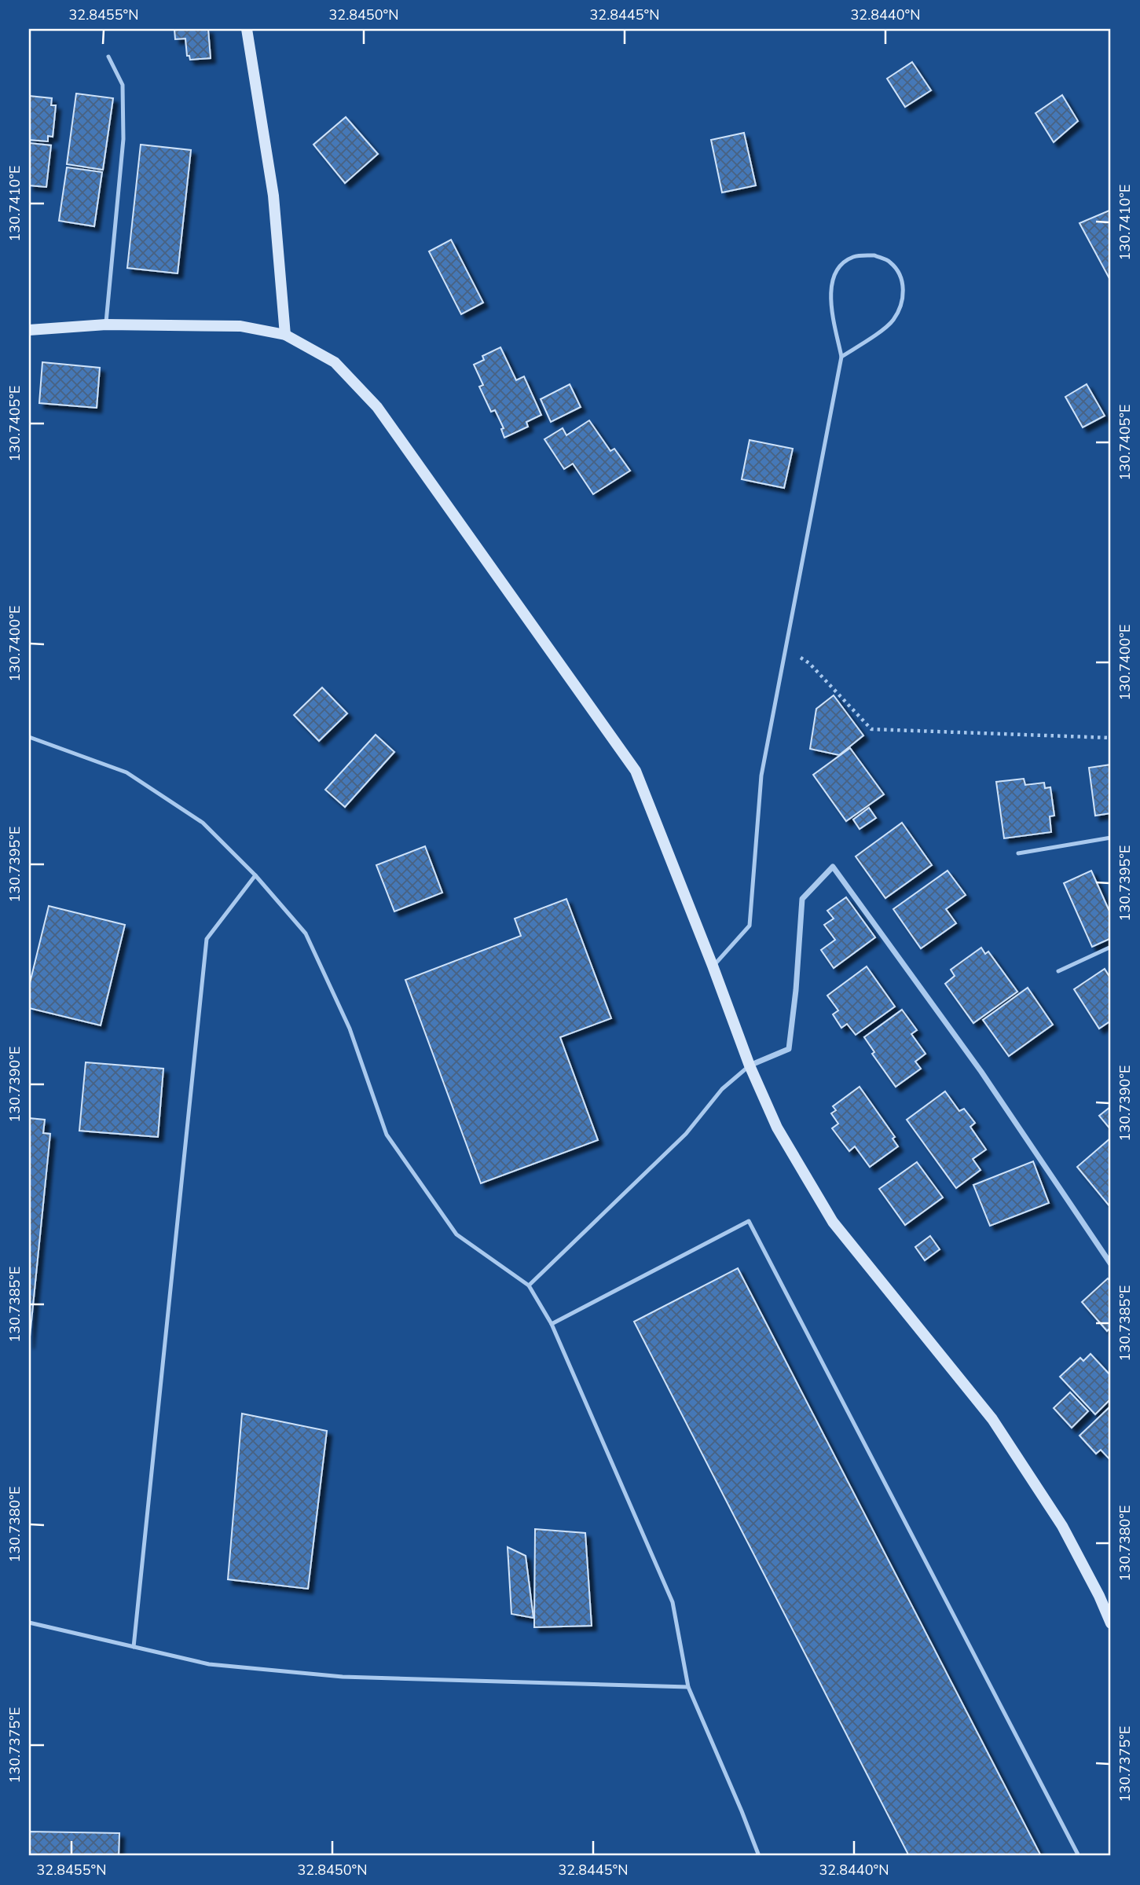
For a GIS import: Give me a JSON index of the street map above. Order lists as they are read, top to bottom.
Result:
{
  "coordinates": [
    "32.8455°N",
    "32.8450°N",
    "32.8445°N",
    "32.8440°N",
    "130.7410°E",
    "130.7405°E",
    "130.7400°E",
    "130.7395°E",
    "130.7390°E",
    "130.7385°E",
    "130.7380°E",
    "130.7375°E"
  ]
}
